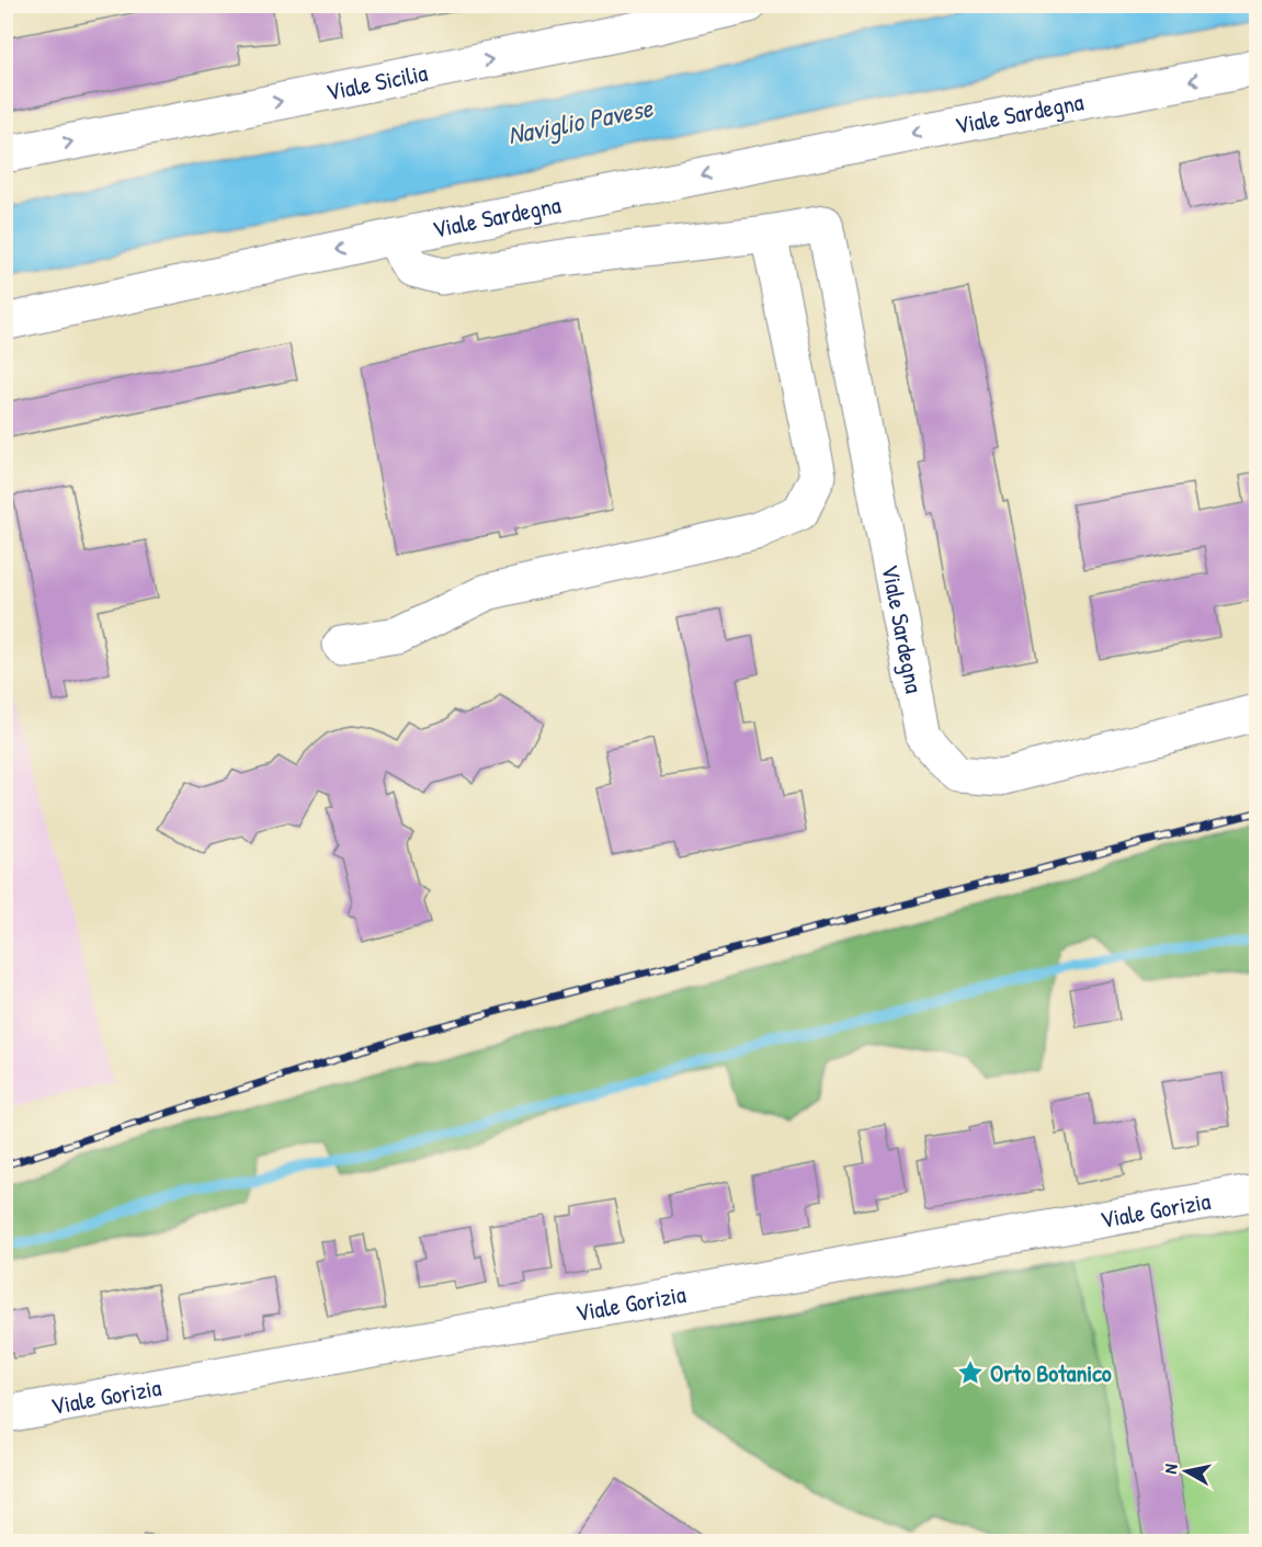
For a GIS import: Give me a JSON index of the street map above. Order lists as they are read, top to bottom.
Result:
{
  "streets": {
    "street": ["Viale Sicilia", "Viale Sardegna", "Viale Gorizia"]
  },
  "one_way": ["Viale Sicilia"],
  "water": ["Naviglio Pavese"],
  "places": {
    "place": ["Orto Botanico"]
  },
  "north": "left"
}
